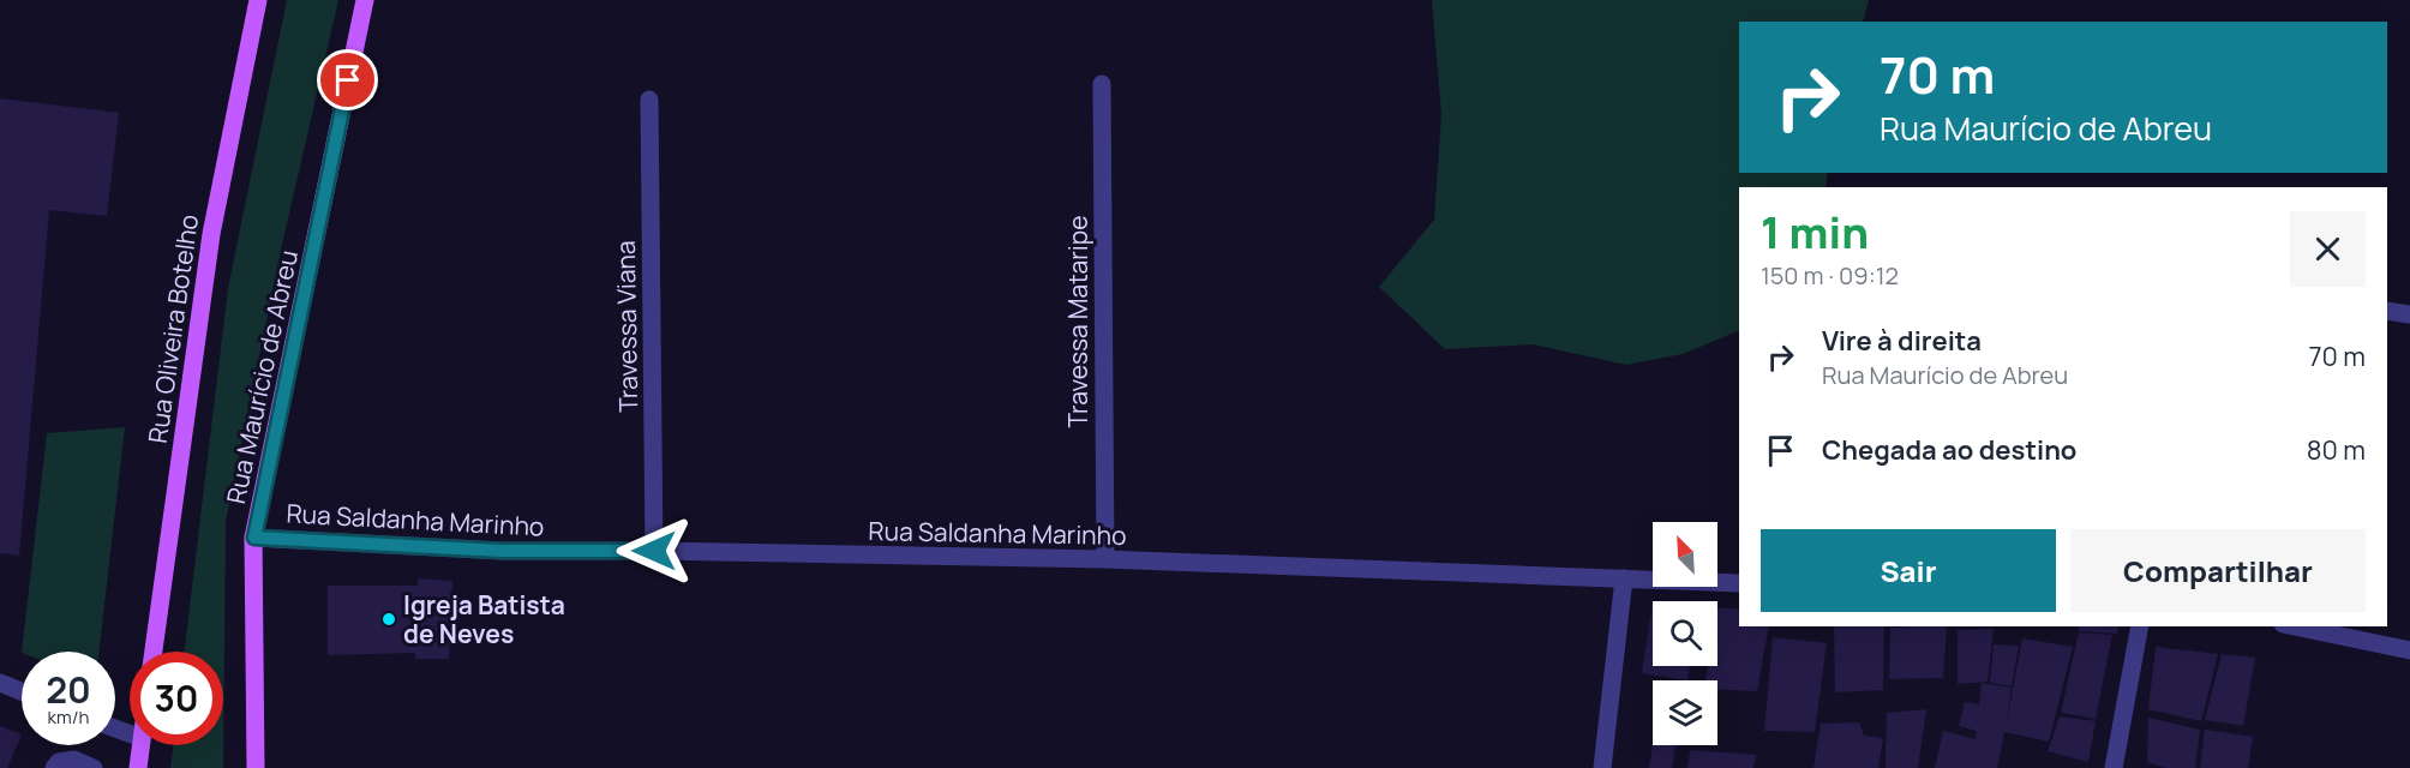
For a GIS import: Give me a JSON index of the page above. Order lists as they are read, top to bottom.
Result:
{
  "streets": {
    "main road": ["Rua Oliveira Botelho", "Rua Maurício de Abreu"],
    "street": ["Travessa Mataripe", "Travessa Viana", "Rua Saldanha Marinho"]
  },
  "crossings": [
    ["Travessa Mataripe", "Rua Saldanha Marinho"],
    ["Travessa Viana", "Rua Saldanha Marinho"],
    ["Rua Maurício de Abreu", "Rua Saldanha Marinho"]
  ],
  "places": ["Igreja Batista de Neves"],
  "north": "top left",
  "page": {
    "turn": ["70 m", "Rua Maurício de Abreu"],
    "heading": ["1 min", "150 m · 09:12"],
    "list": [
      {
        "name": "Vire à direita",
        "note": "Rua Maurício de Abreu",
        "value": "70 m"
      },
      {
        "name": "Chegada ao destino",
        "value": "80 m"
      }
    ],
    "buttons": ["Sair", "Compartilhar"],
    "speed": "20 km/h",
    "limit": "30"
  }
}
